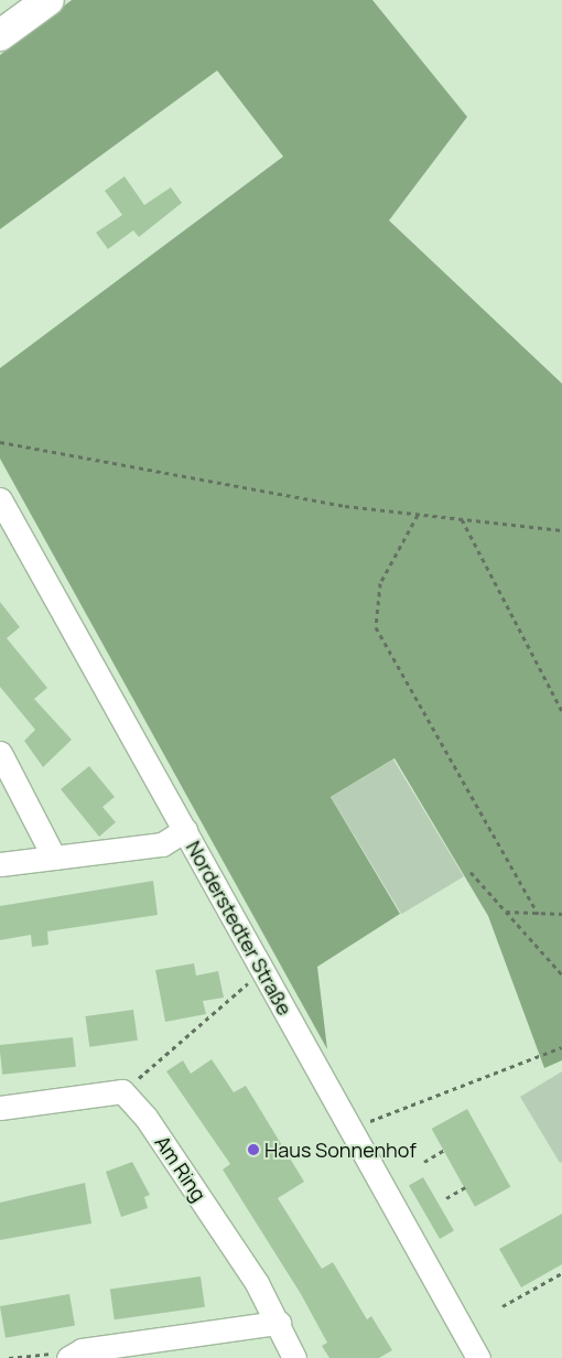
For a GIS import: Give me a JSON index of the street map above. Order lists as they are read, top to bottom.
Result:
{
  "streets": {
    "street": ["Norderstedter Straße", "Am Ring"]
  },
  "places": ["Haus Sonnenhof"]
}
